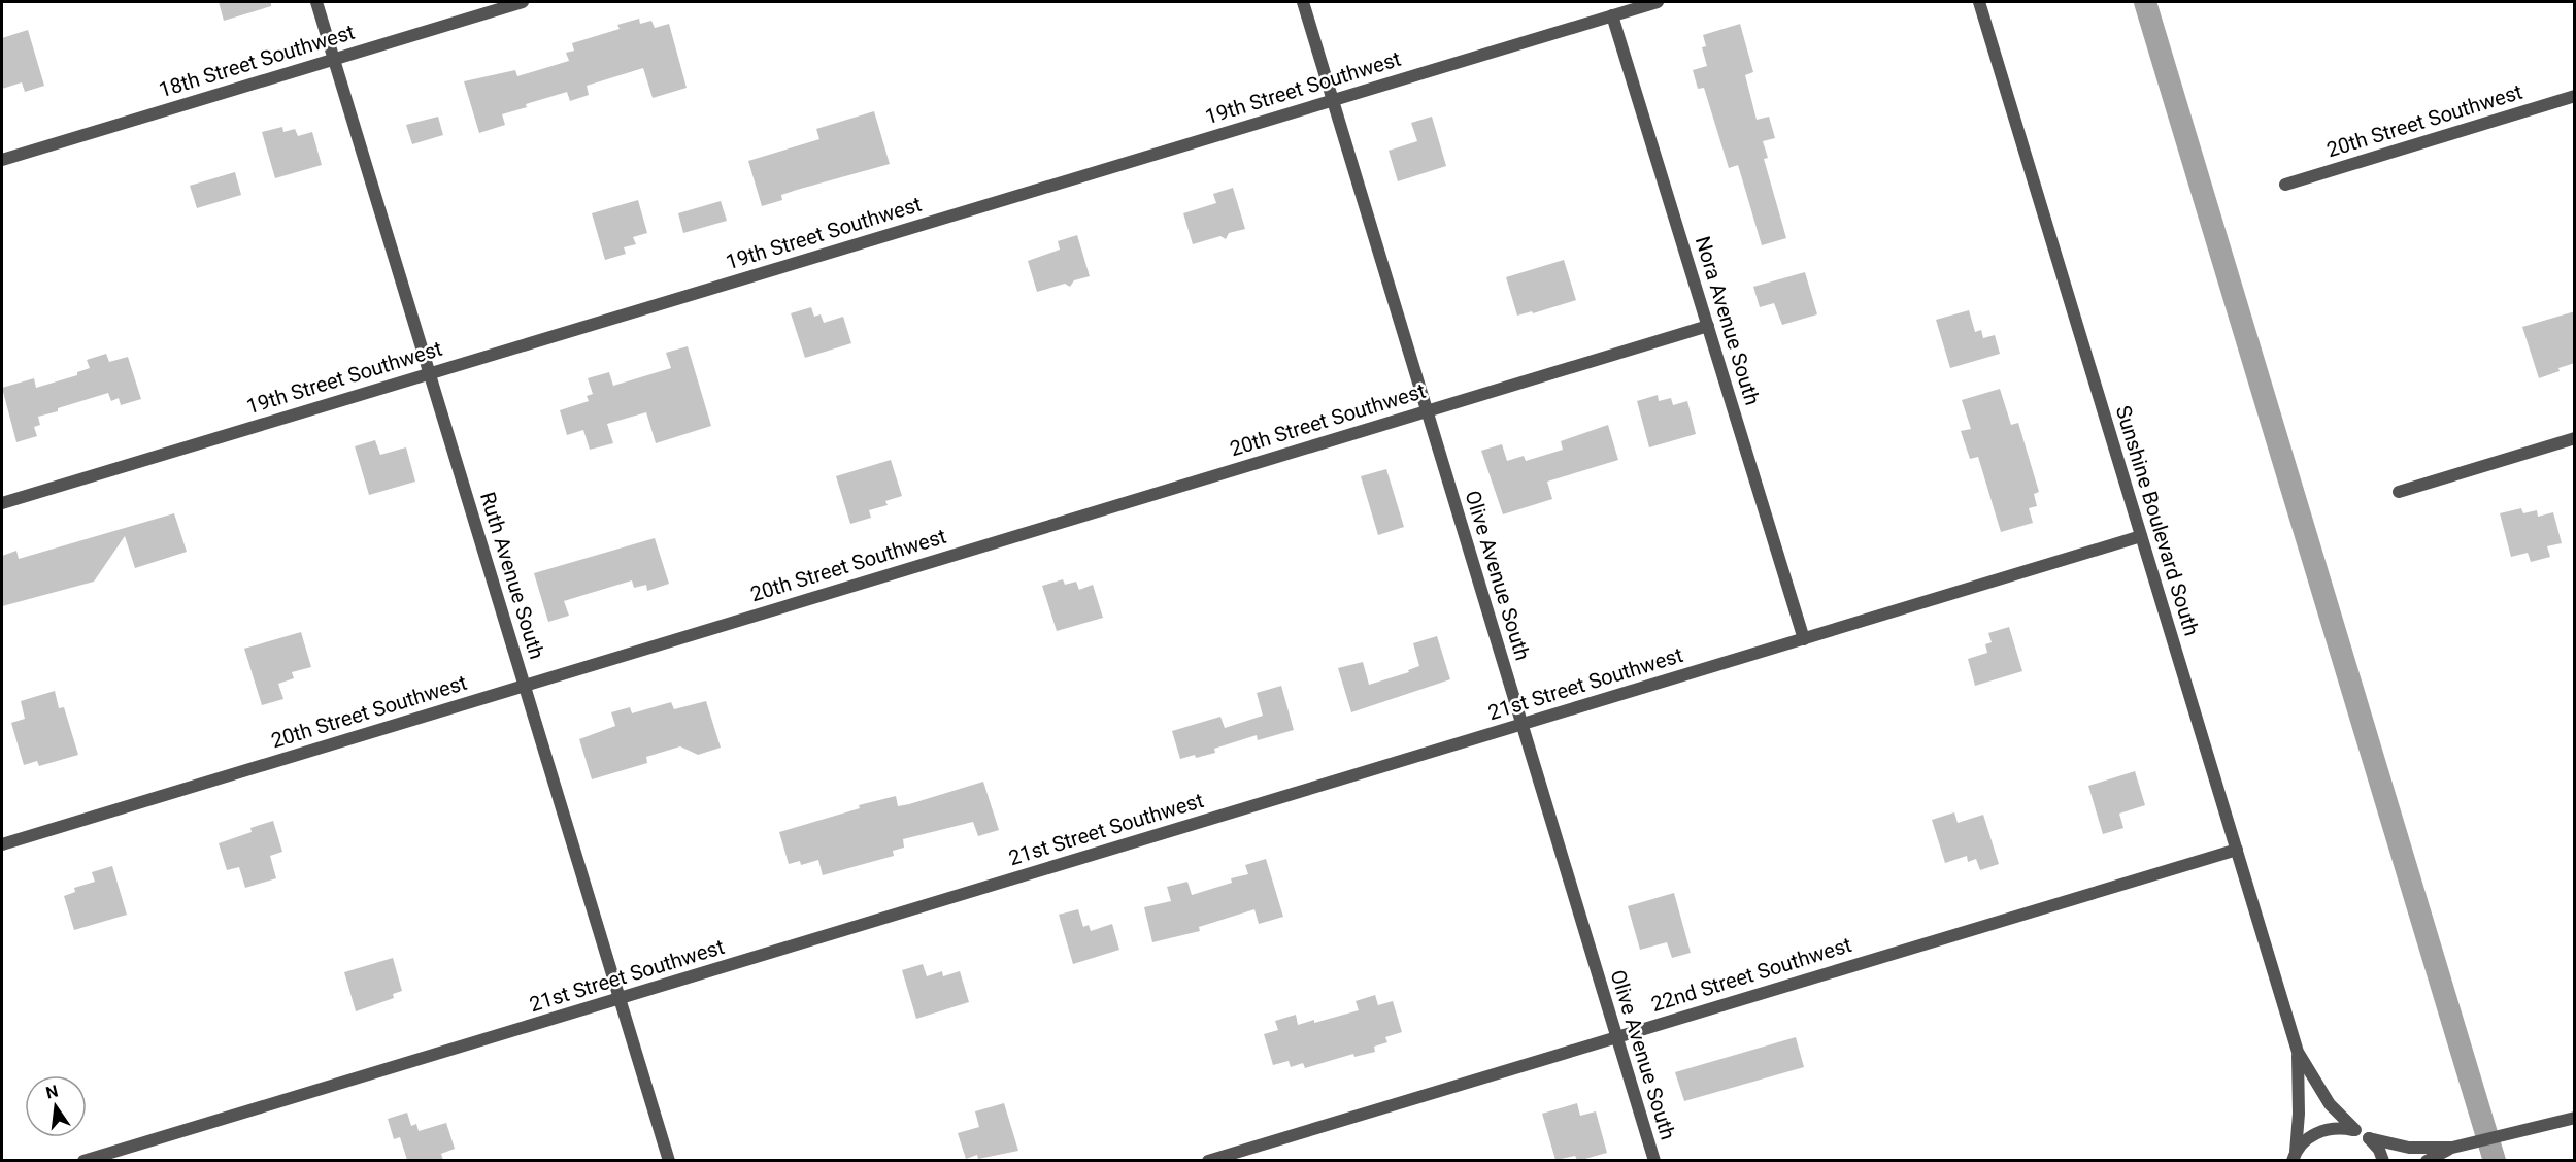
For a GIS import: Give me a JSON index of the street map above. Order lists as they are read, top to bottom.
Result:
{
  "streets": {
    "street": [
      "18th Street Southwest",
      "19th Street Southwest",
      "20th Street Southwest",
      "Nora Avenue South",
      "Sunshine Boulevard South",
      "Ruth Avenue South",
      "Olive Avenue South",
      "21st Street Southwest",
      "22nd Street Southwest"
    ]
  },
  "crossings": [
    ["18th Street Southwest", "Ruth Avenue South"],
    ["19th Street Southwest", "Nora Avenue South"],
    ["19th Street Southwest", "Ruth Avenue South"],
    ["19th Street Southwest", "Olive Avenue South"],
    ["20th Street Southwest", "Nora Avenue South"],
    ["20th Street Southwest", "Ruth Avenue South"],
    ["20th Street Southwest", "Olive Avenue South"],
    ["Nora Avenue South", "21st Street Southwest"],
    ["Sunshine Boulevard South", "21st Street Southwest"],
    ["Sunshine Boulevard South", "22nd Street Southwest"],
    ["Ruth Avenue South", "21st Street Southwest"],
    ["Olive Avenue South", "21st Street Southwest"],
    ["Olive Avenue South", "22nd Street Southwest"]
  ],
  "north": "top"
}
